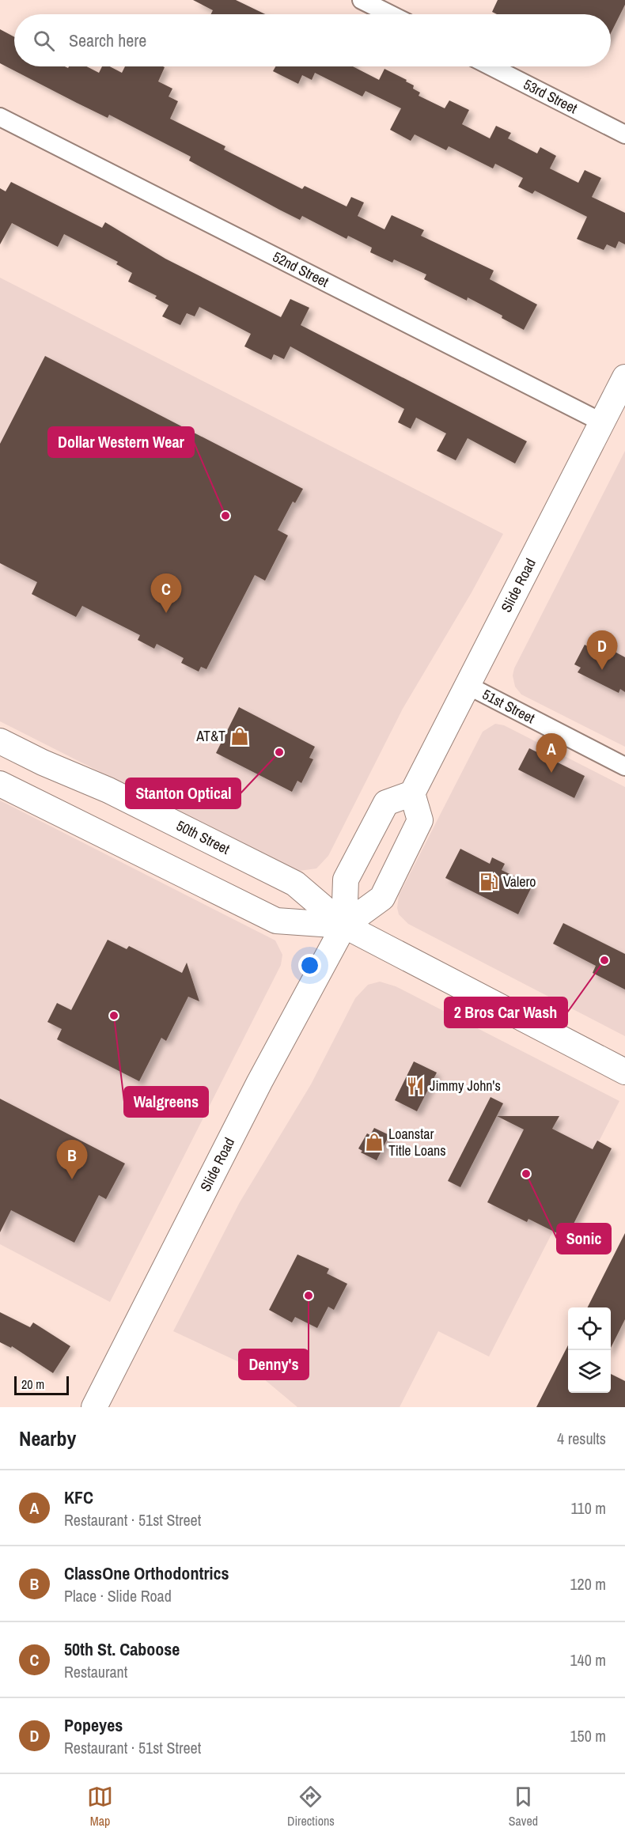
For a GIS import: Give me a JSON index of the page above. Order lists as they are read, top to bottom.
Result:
{
  "streets": {
    "main road": ["Slide Road", "50th Street"],
    "street": ["53rd Street", "52nd Street", "51st Street"]
  },
  "crossings": [
    ["52nd Street", "Slide Road"],
    ["Slide Road", "51st Street"],
    ["Slide Road", "50th Street"]
  ],
  "places": {
    "other": [
      "Dollar Western Wear",
      "Stanton Optical",
      "2 Bros Car Wash",
      "Walgreens",
      "Sonic",
      "Denny's"
    ],
    "shop": ["AT&T", "Loanstar Title Loans"],
    "fuel station": ["Valero"],
    "restaurant": ["Jimmy John's"]
  },
  "scale_bar": "20 m",
  "page": {
    "search": "Search here",
    "pins": [
      "C",
      "D",
      "A",
      "B"
    ],
    "scale": "20 m",
    "heading": ["Nearby", "4 results"],
    "list": [
      {
        "mark": "A",
        "name": "KFC",
        "note": "Restaurant · 51st Street",
        "value": "110 m"
      },
      {
        "mark": "B",
        "name": "ClassOne Orthodontrics",
        "note": "Place · Slide Road",
        "value": "120 m"
      },
      {
        "mark": "C",
        "name": "50th St. Caboose",
        "note": "Restaurant",
        "value": "140 m"
      },
      {
        "mark": "D",
        "name": "Popeyes",
        "note": "Restaurant · 51st Street",
        "value": "150 m"
      }
    ],
    "nav": ["Map", "Directions", "Saved"]
  }
}
